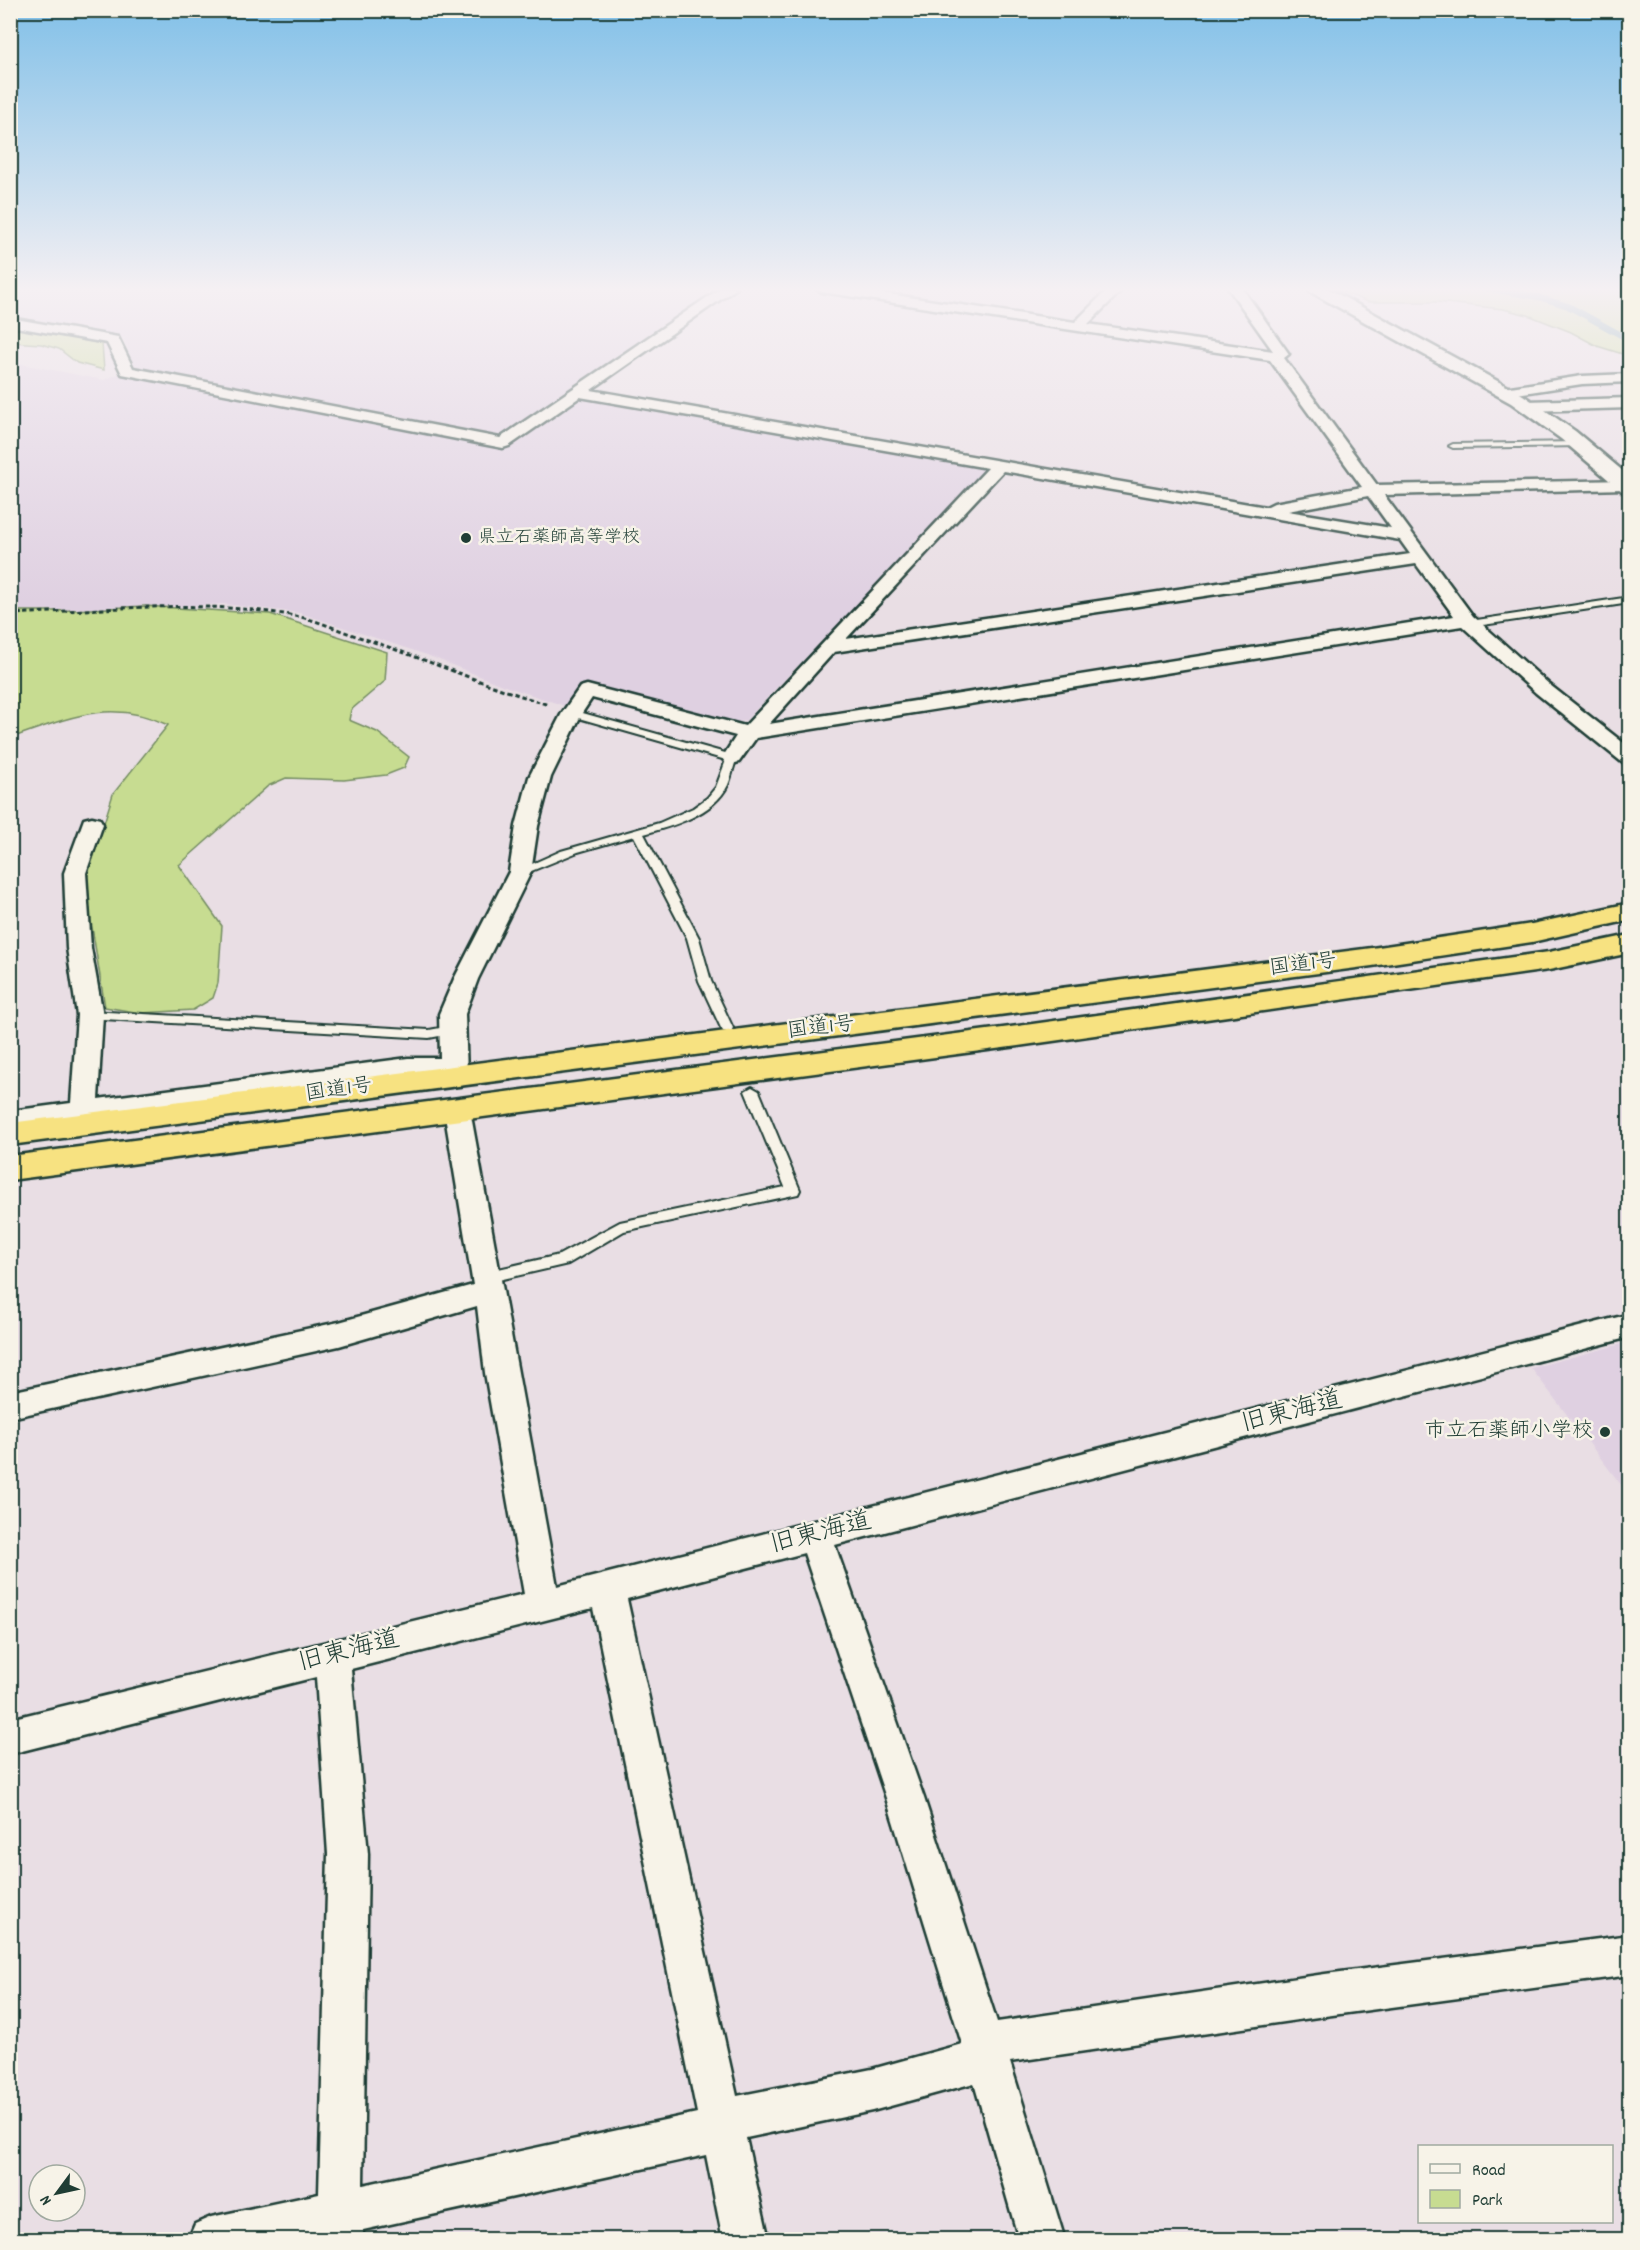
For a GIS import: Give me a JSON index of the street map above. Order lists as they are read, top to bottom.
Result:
{
  "streets": {
    "highway": ["国道1号"],
    "street": ["旧東海道"]
  },
  "places": ["県立石薬師高等学校", "市立石薬師小学校"],
  "legend": ["Road", "Park"],
  "north": "bottom left"
}
